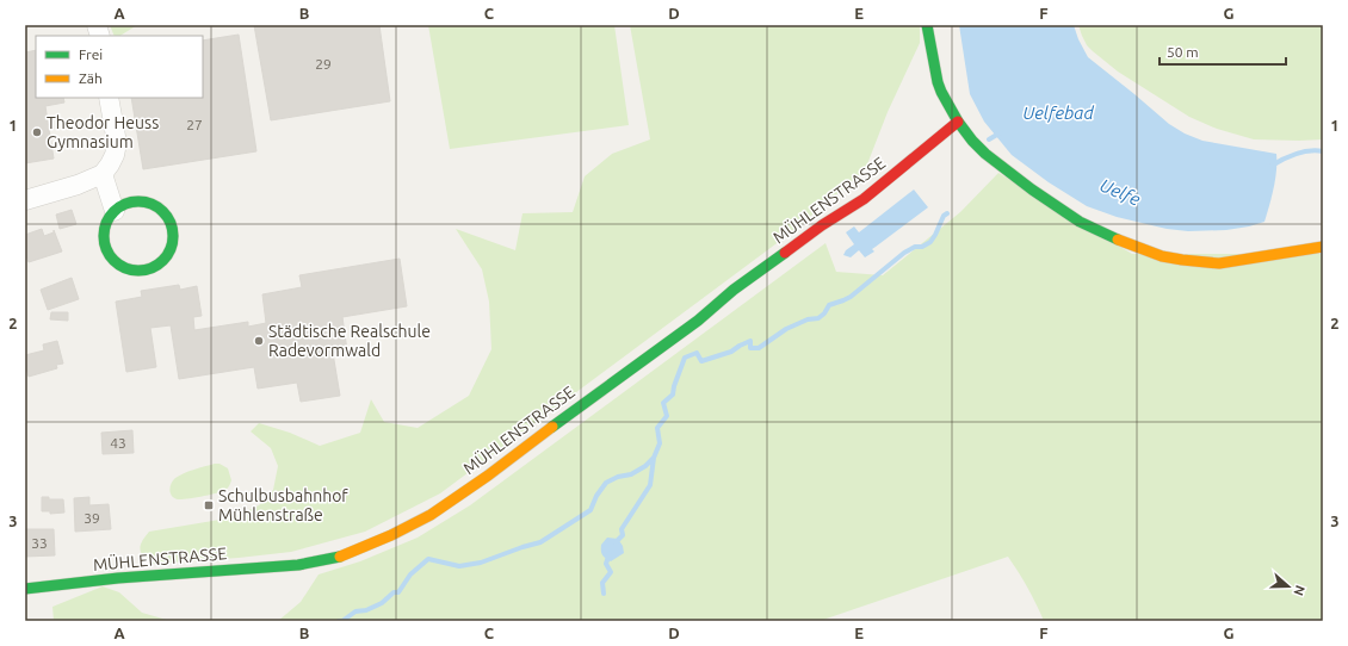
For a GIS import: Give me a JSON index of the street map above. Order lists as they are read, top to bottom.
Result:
{
  "streets": {
    "street": ["MÜHLENSTRASSE"]
  },
  "water": ["Uelfebad", "Uelfe"],
  "places": {
    "other": ["Theodor Heuss Gymnasium", "Städtische Realschule Radevormwald"],
    "transit": ["Schulbusbahnhof Mühlenstraße"]
  },
  "house_numbers": [
    "29",
    "27",
    "43",
    "39",
    "33"
  ],
  "legend": ["Frei", "Zäh"],
  "scale_bar": "50 m",
  "north": "right",
  "grid": {
    "columns": [
      "A",
      "B",
      "C",
      "D",
      "E",
      "F",
      "G"
    ],
    "rows": ["1", "2", "3"]
  }
}
